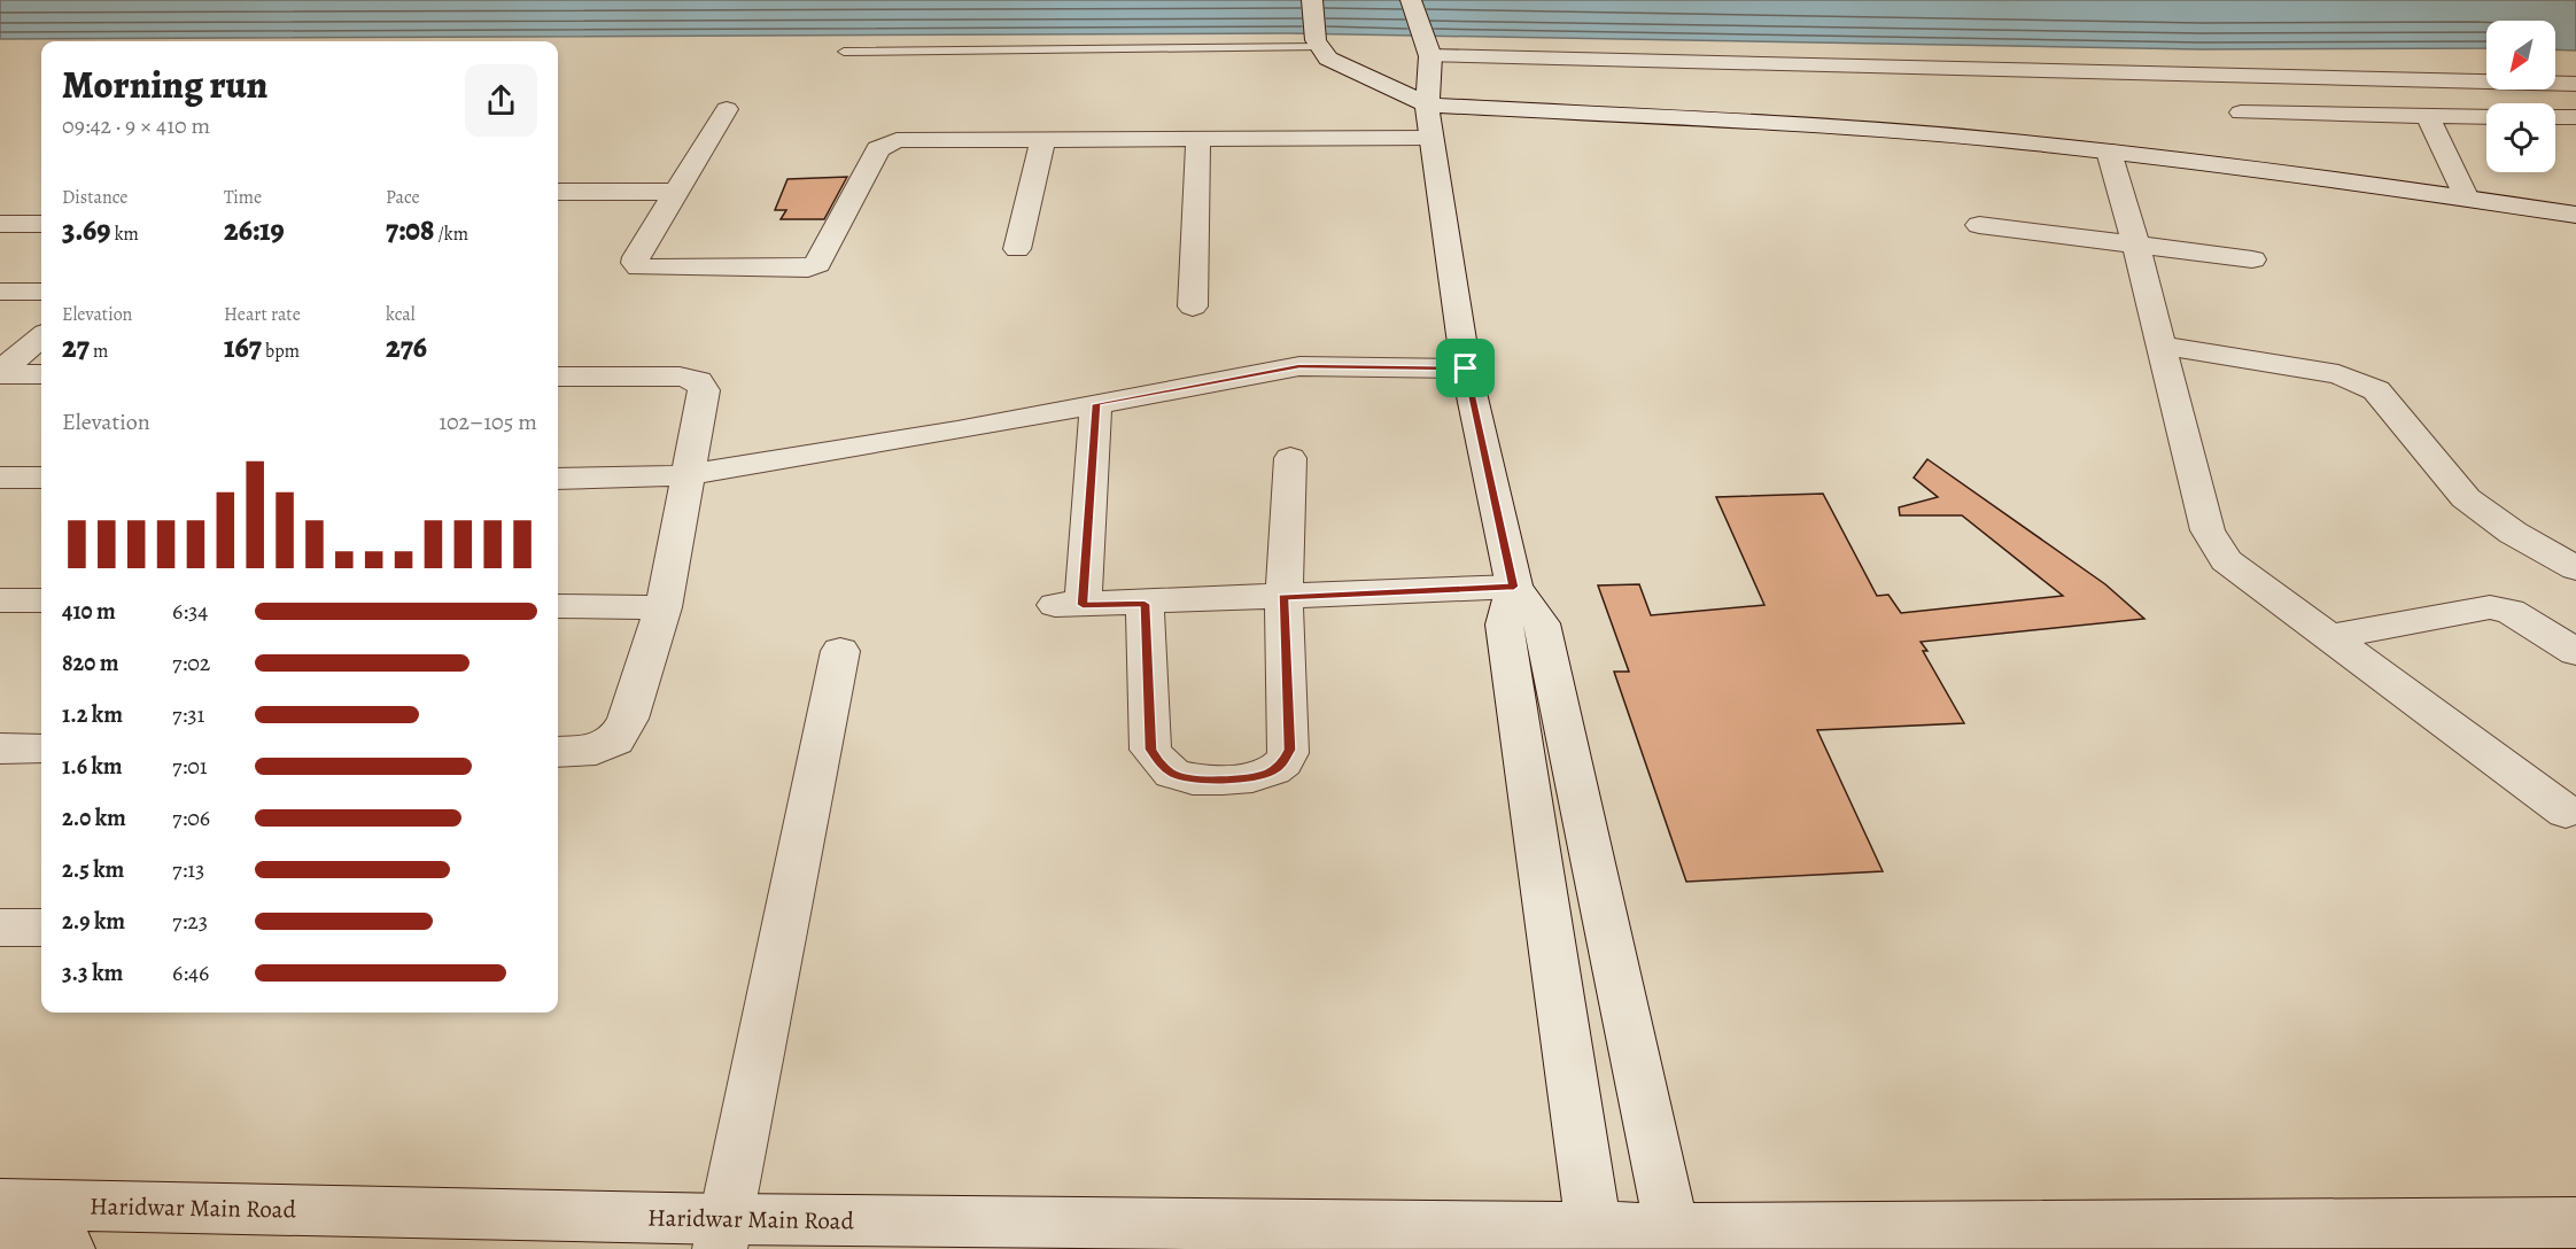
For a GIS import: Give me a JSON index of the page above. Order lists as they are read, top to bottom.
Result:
{
  "streets": {
    "street": ["Haridwar Main Road"]
  },
  "north": "bottom left",
  "page": {
    "heading": ["Morning run", "09:42 · 9 × 410 m"],
    "stats": [
      ["Distance", "3.69 km"],
      ["Time", "26:19"],
      ["Pace", "7:08 /km"],
      ["Elevation", "27 m"],
      ["Heart rate", "167 bpm"],
      ["kcal", "276"]
    ],
    "chart": ["Elevation", "102–105 m"],
    "list": [
      {
        "name": "410 m",
        "note": "6:34"
      },
      {
        "name": "820 m",
        "note": "7:02"
      },
      {
        "name": "1.2 km",
        "note": "7:31"
      },
      {
        "name": "1.6 km",
        "note": "7:01"
      },
      {
        "name": "2.0 km",
        "note": "7:06"
      },
      {
        "name": "2.5 km",
        "note": "7:13"
      },
      {
        "name": "2.9 km",
        "note": "7:23"
      },
      {
        "name": "3.3 km",
        "note": "6:46"
      }
    ]
  }
}
